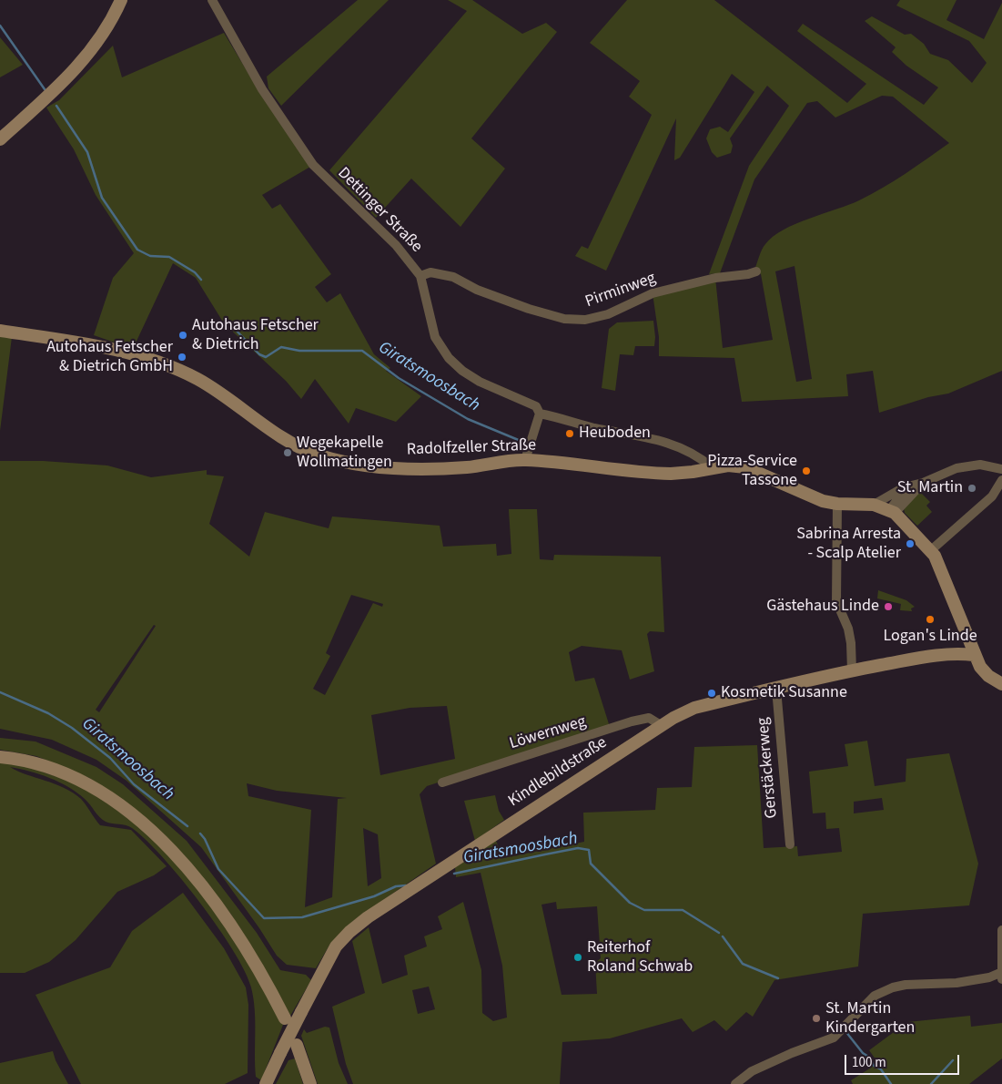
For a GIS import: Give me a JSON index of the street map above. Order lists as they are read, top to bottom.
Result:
{
  "streets": {
    "main road": ["Radolfzeller Straße", "Kindlebildstraße"],
    "street": [
      "Dettinger Straße",
      "Pirminweg",
      "Löwernweg",
      "Gerstäckerweg"
    ]
  },
  "crossings": [
    ["Dettinger Straße", "Pirminweg"],
    ["Dettinger Straße", "Radolfzeller Straße"],
    ["Radolfzeller Straße", "Kindlebildstraße"],
    ["Löwernweg", "Kindlebildstraße"],
    ["Gerstäckerweg", "Kindlebildstraße"]
  ],
  "water": ["Giratsmoosbach"],
  "places": [
    "Autohaus Fetscher & Dietrich",
    "Autohaus Fetscher & Dietrich GmbH",
    "Heuboden",
    "Wegekapelle Wollmatingen",
    "Pizza-Service Tassone",
    "St. Martin",
    "Sabrina Arresta - Scalp Atelier",
    "Gästehaus Linde",
    "Logan's Linde",
    "Kosmetik Susanne",
    "Reiterhof Roland Schwab",
    "St. Martin Kindergarten"
  ],
  "scale_bar": "100 m"
}
